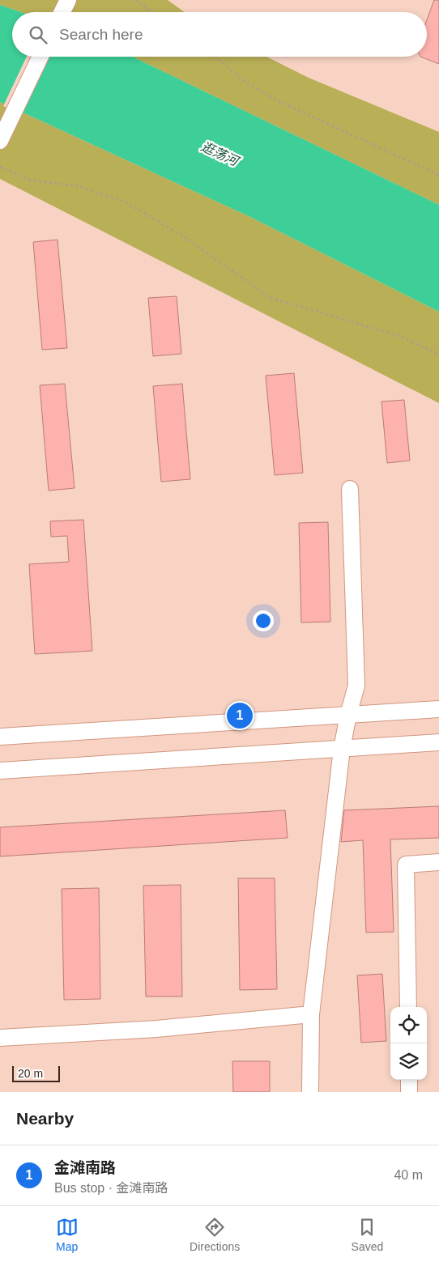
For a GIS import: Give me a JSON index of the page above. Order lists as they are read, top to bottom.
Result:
{
  "water": ["逛荡河"],
  "scale_bar": "20 m",
  "page": {
    "search": "Search here",
    "pins": "1",
    "scale": "20 m",
    "heading": "Nearby",
    "list": [
      {
        "mark": "1",
        "name": "金滩南路",
        "note": "Bus stop · 金滩南路",
        "value": "40 m"
      }
    ],
    "nav": ["Map", "Directions", "Saved"]
  }
}
